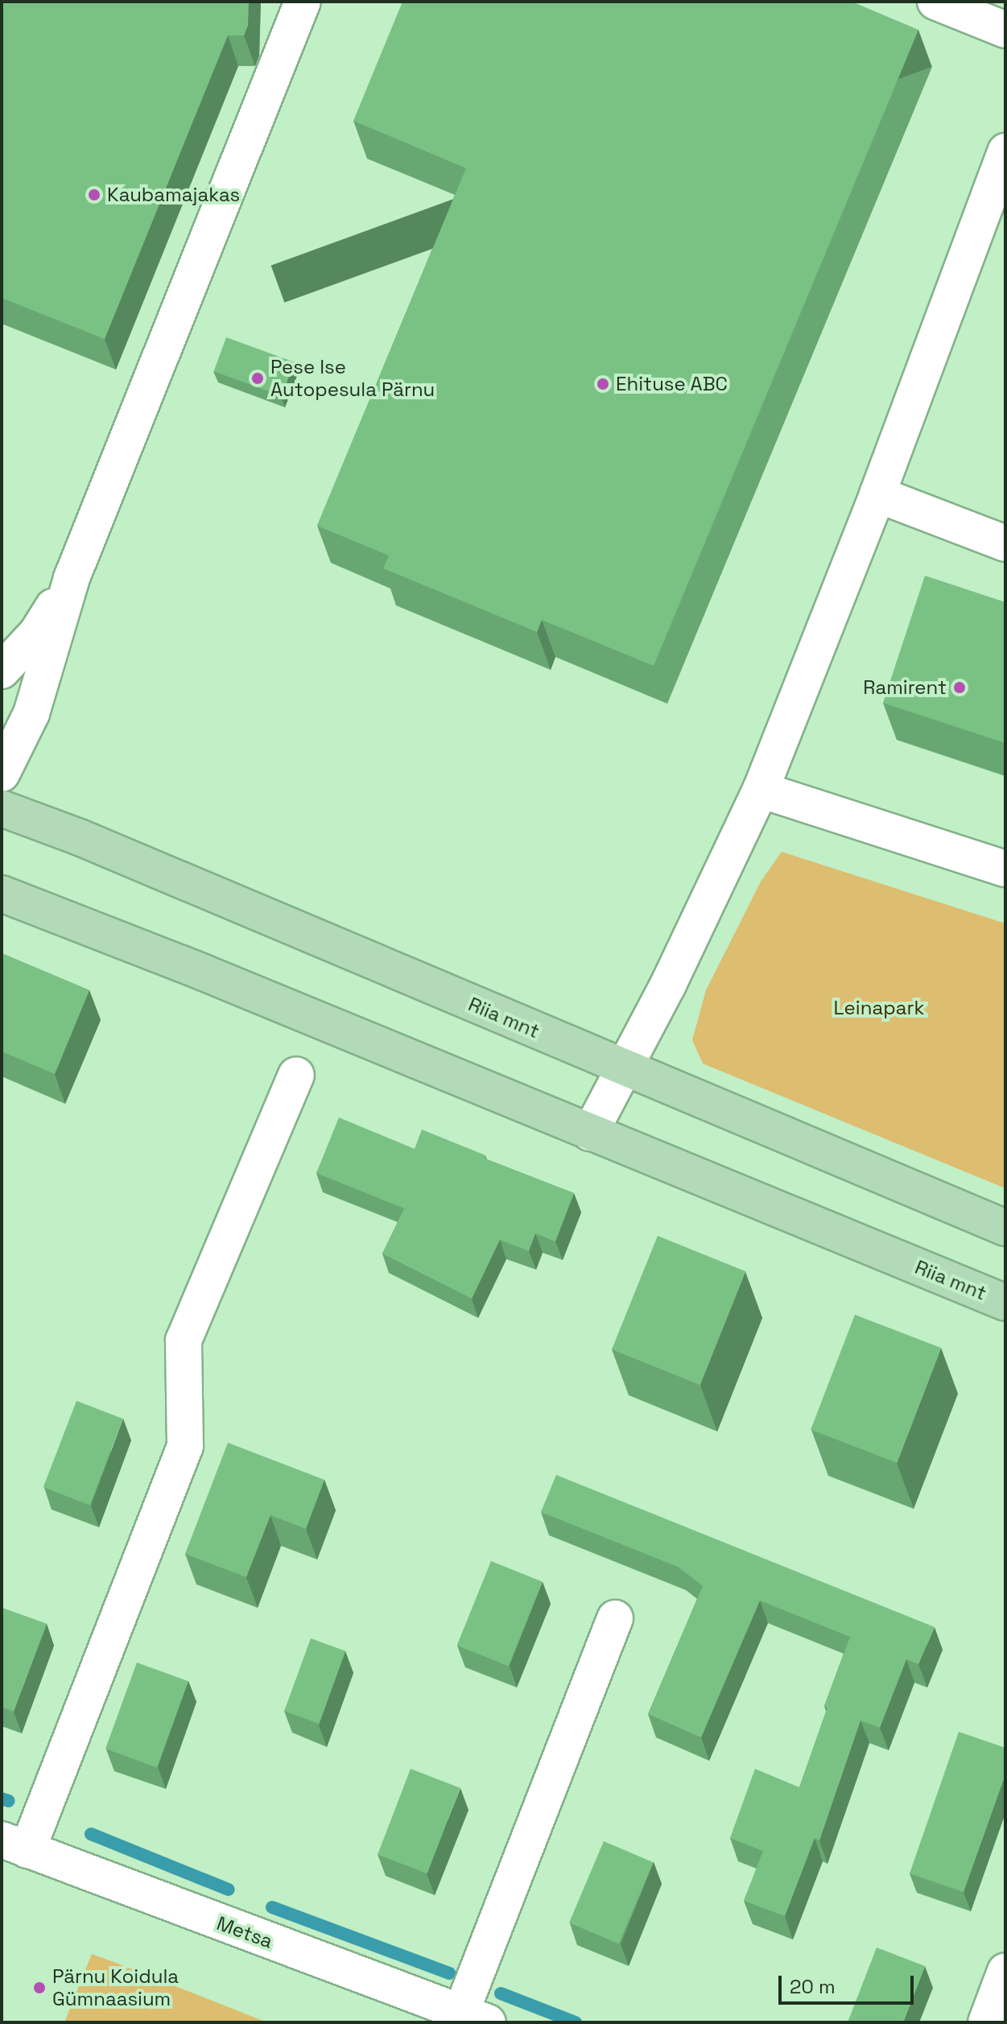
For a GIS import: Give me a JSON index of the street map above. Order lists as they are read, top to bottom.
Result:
{
  "streets": {
    "main road": ["Riia mnt"],
    "street": ["Metsa"]
  },
  "parks": ["Leinapark"],
  "places": [
    "Kaubamajakas",
    "Pese Ise Autopesula Pärnu",
    "Ehituse ABC",
    "Ramirent",
    "Pärnu Koidula Gümnaasium"
  ],
  "scale_bar": "20 m"
}
